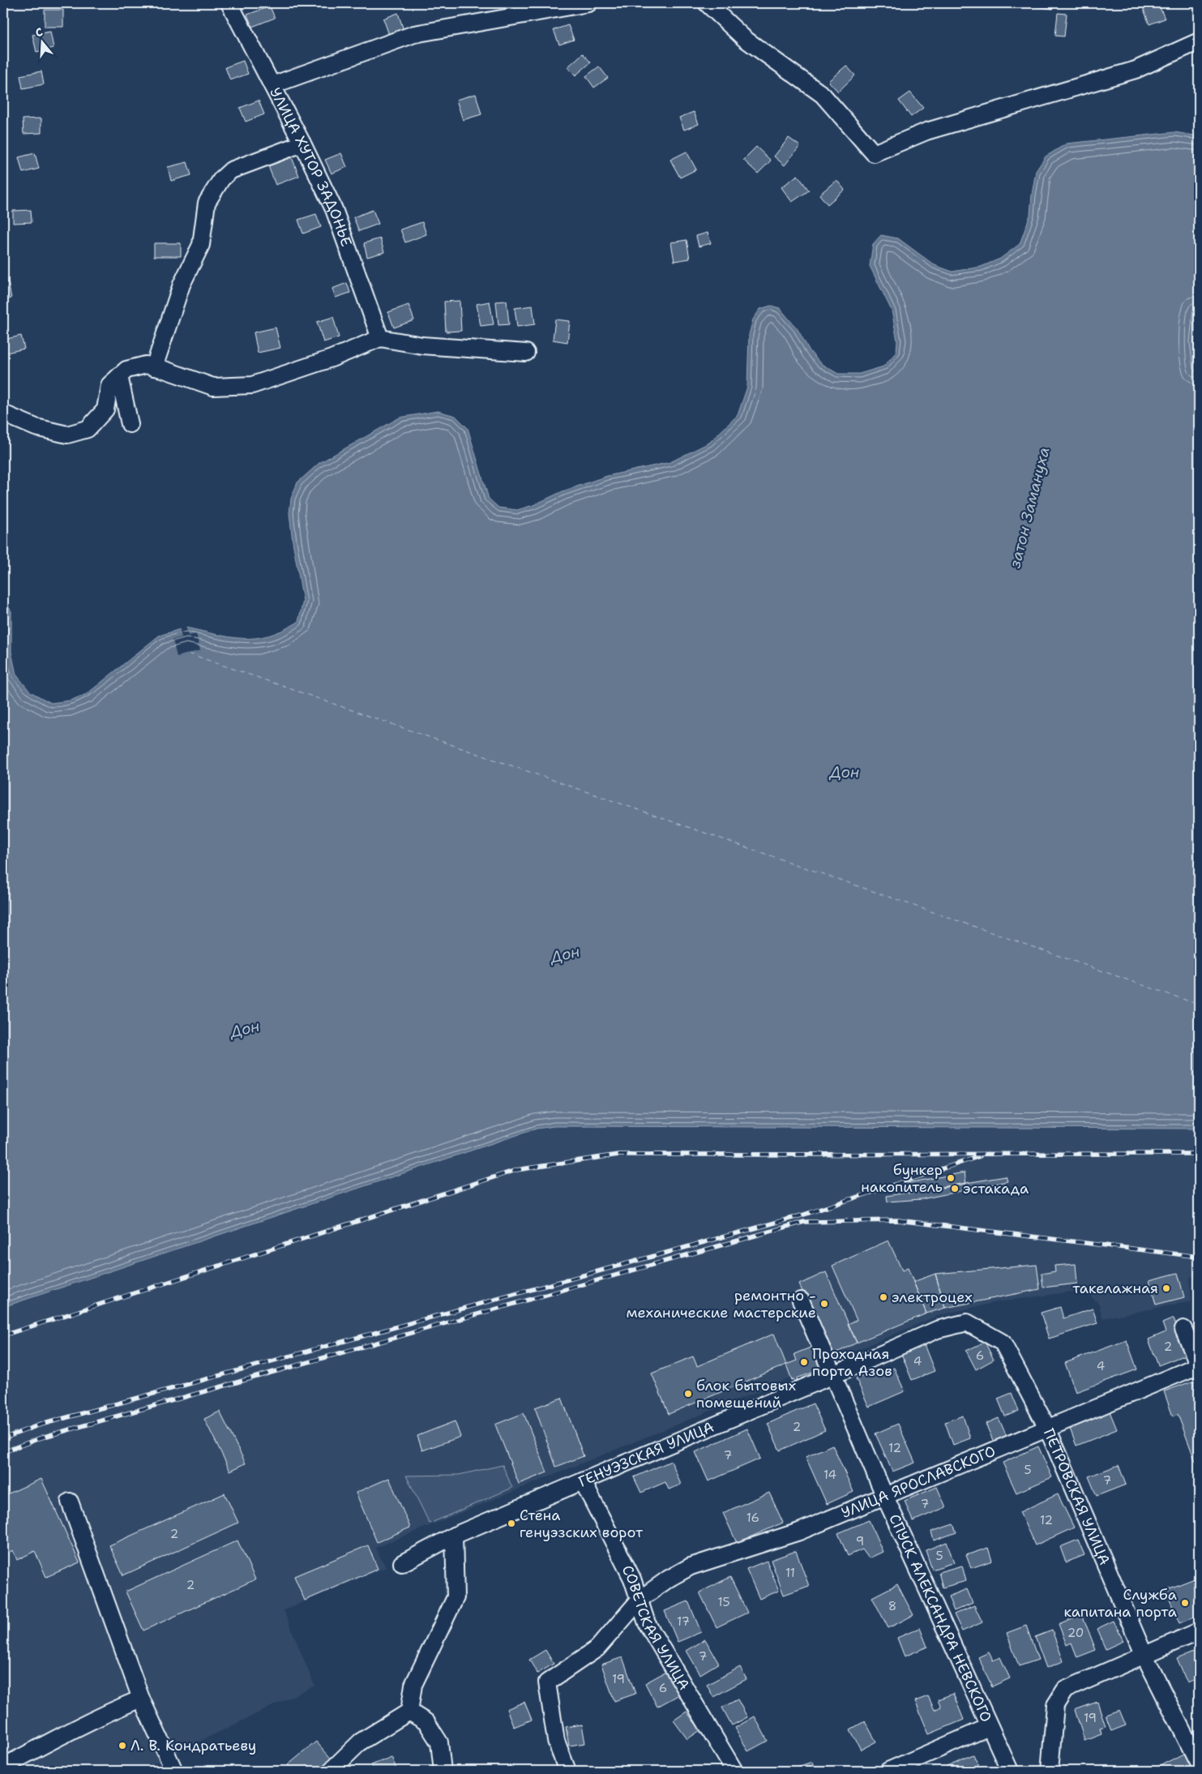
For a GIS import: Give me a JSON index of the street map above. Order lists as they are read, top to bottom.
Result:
{
  "streets": {
    "street": [
      "УЛИЦА ХУТОР ЗАДОНЬЕ",
      "ГЕНУЭЗСКАЯ УЛИЦА",
      "УЛИЦА ЯРОСЛАВСКОГО",
      "ПЕТРОВСКАЯ УЛИЦА",
      "СПУСК АЛЕКСАНДРА НЕВСКОГО",
      "СОВЕТСКАЯ УЛИЦА"
    ]
  },
  "crossings": [
    ["ГЕНУЭЗСКАЯ УЛИЦА", "ПЕТРОВСКАЯ УЛИЦА"],
    ["ГЕНУЭЗСКАЯ УЛИЦА", "СПУСК АЛЕКСАНДРА НЕВСКОГО"],
    ["ГЕНУЭЗСКАЯ УЛИЦА", "СОВЕТСКАЯ УЛИЦА"],
    ["УЛИЦА ЯРОСЛАВСКОГО", "ПЕТРОВСКАЯ УЛИЦА"],
    ["УЛИЦА ЯРОСЛАВСКОГО", "СПУСК АЛЕКСАНДРА НЕВСКОГО"],
    ["УЛИЦА ЯРОСЛАВСКОГО", "СОВЕТСКАЯ УЛИЦА"]
  ],
  "water": ["затон Замануха", "Дон"],
  "places": [
    "бункер накопитель",
    "эстакада",
    "такелажная",
    "электроцех",
    "ремонтно - механические мастерские",
    "Проходная порта Азов",
    "блок бытовых помещений",
    "Стена генуэзских ворот",
    "Служба капитана порта",
    "Л. В. Кондратьеву"
  ],
  "house_numbers": [
    "2",
    "6",
    "4",
    "4",
    "2",
    "12",
    "7",
    "5",
    "14",
    "7",
    "7",
    "16",
    "12",
    "2",
    "9",
    "5",
    "11",
    "2",
    "15",
    "8",
    "17",
    "20",
    "7",
    "19",
    "6",
    "19"
  ],
  "north": "top"
}
